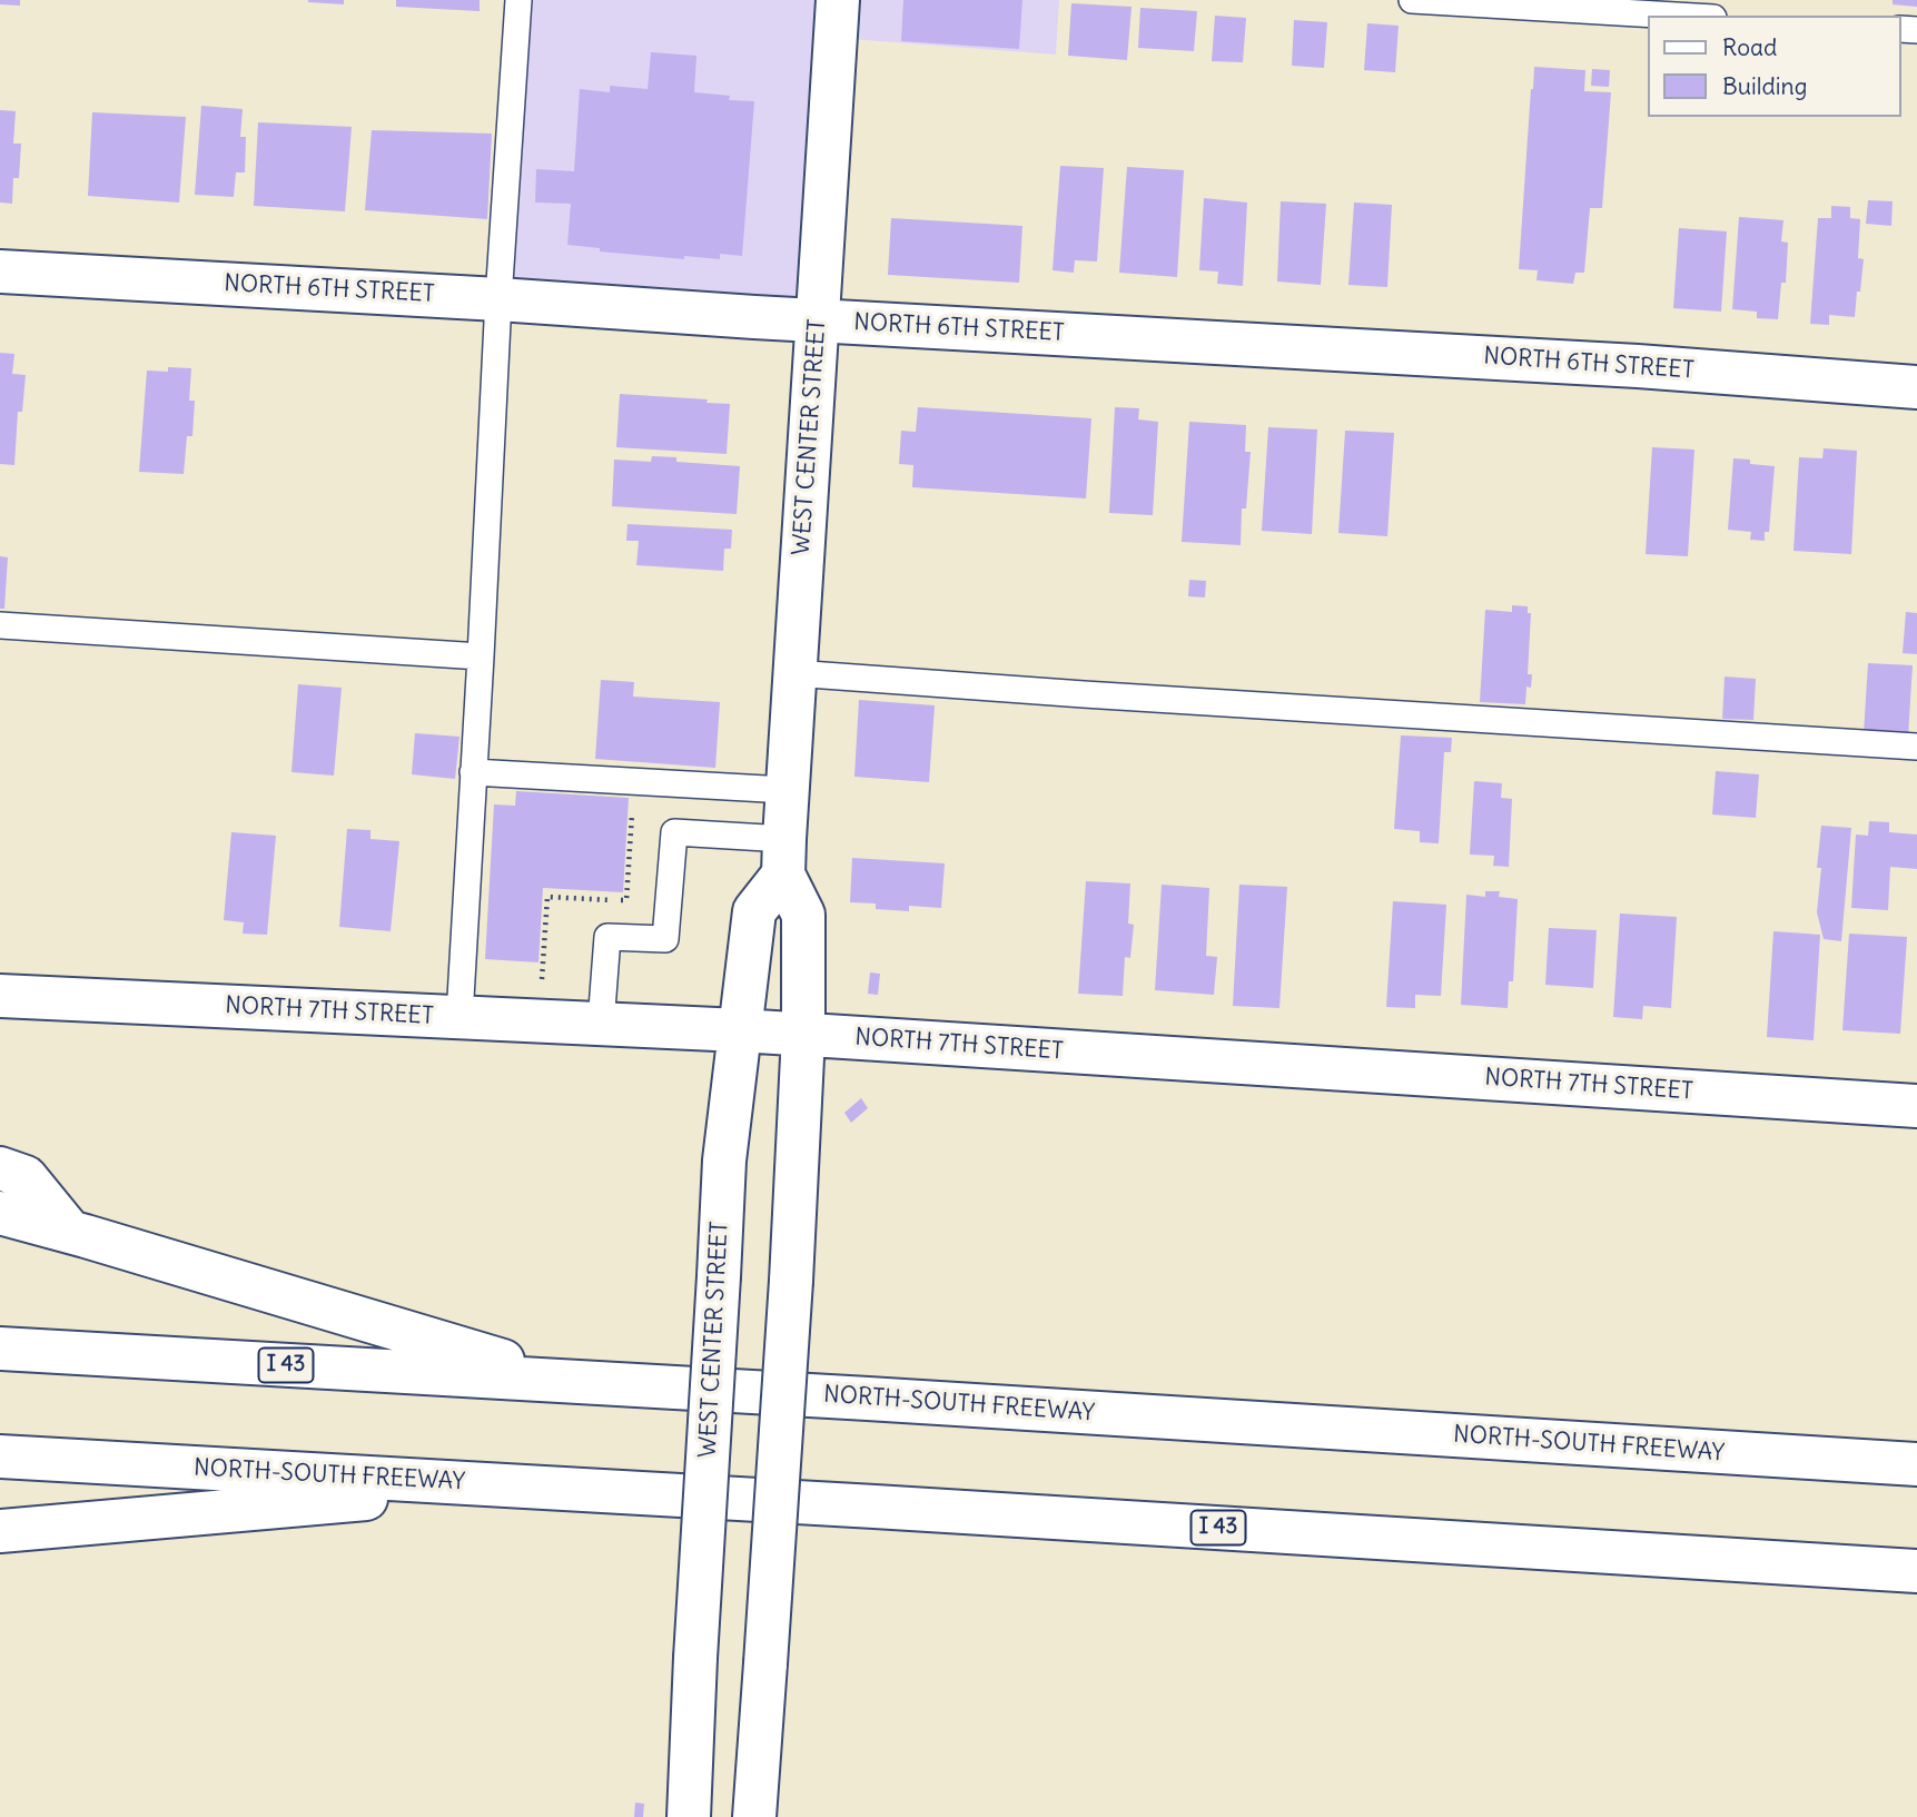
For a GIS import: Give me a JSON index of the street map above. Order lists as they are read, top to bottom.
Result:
{
  "streets": {
    "main road": [
      "NORTH 6TH STREET",
      "WEST CENTER STREET",
      "NORTH 7TH STREET",
      "I 43",
      "NORTH-SOUTH FREEWAY"
    ]
  },
  "crossings": [
    ["NORTH 6TH STREET", "WEST CENTER STREET"],
    ["WEST CENTER STREET", "NORTH 7TH STREET"]
  ],
  "legend": ["Road", "Building"]
}
